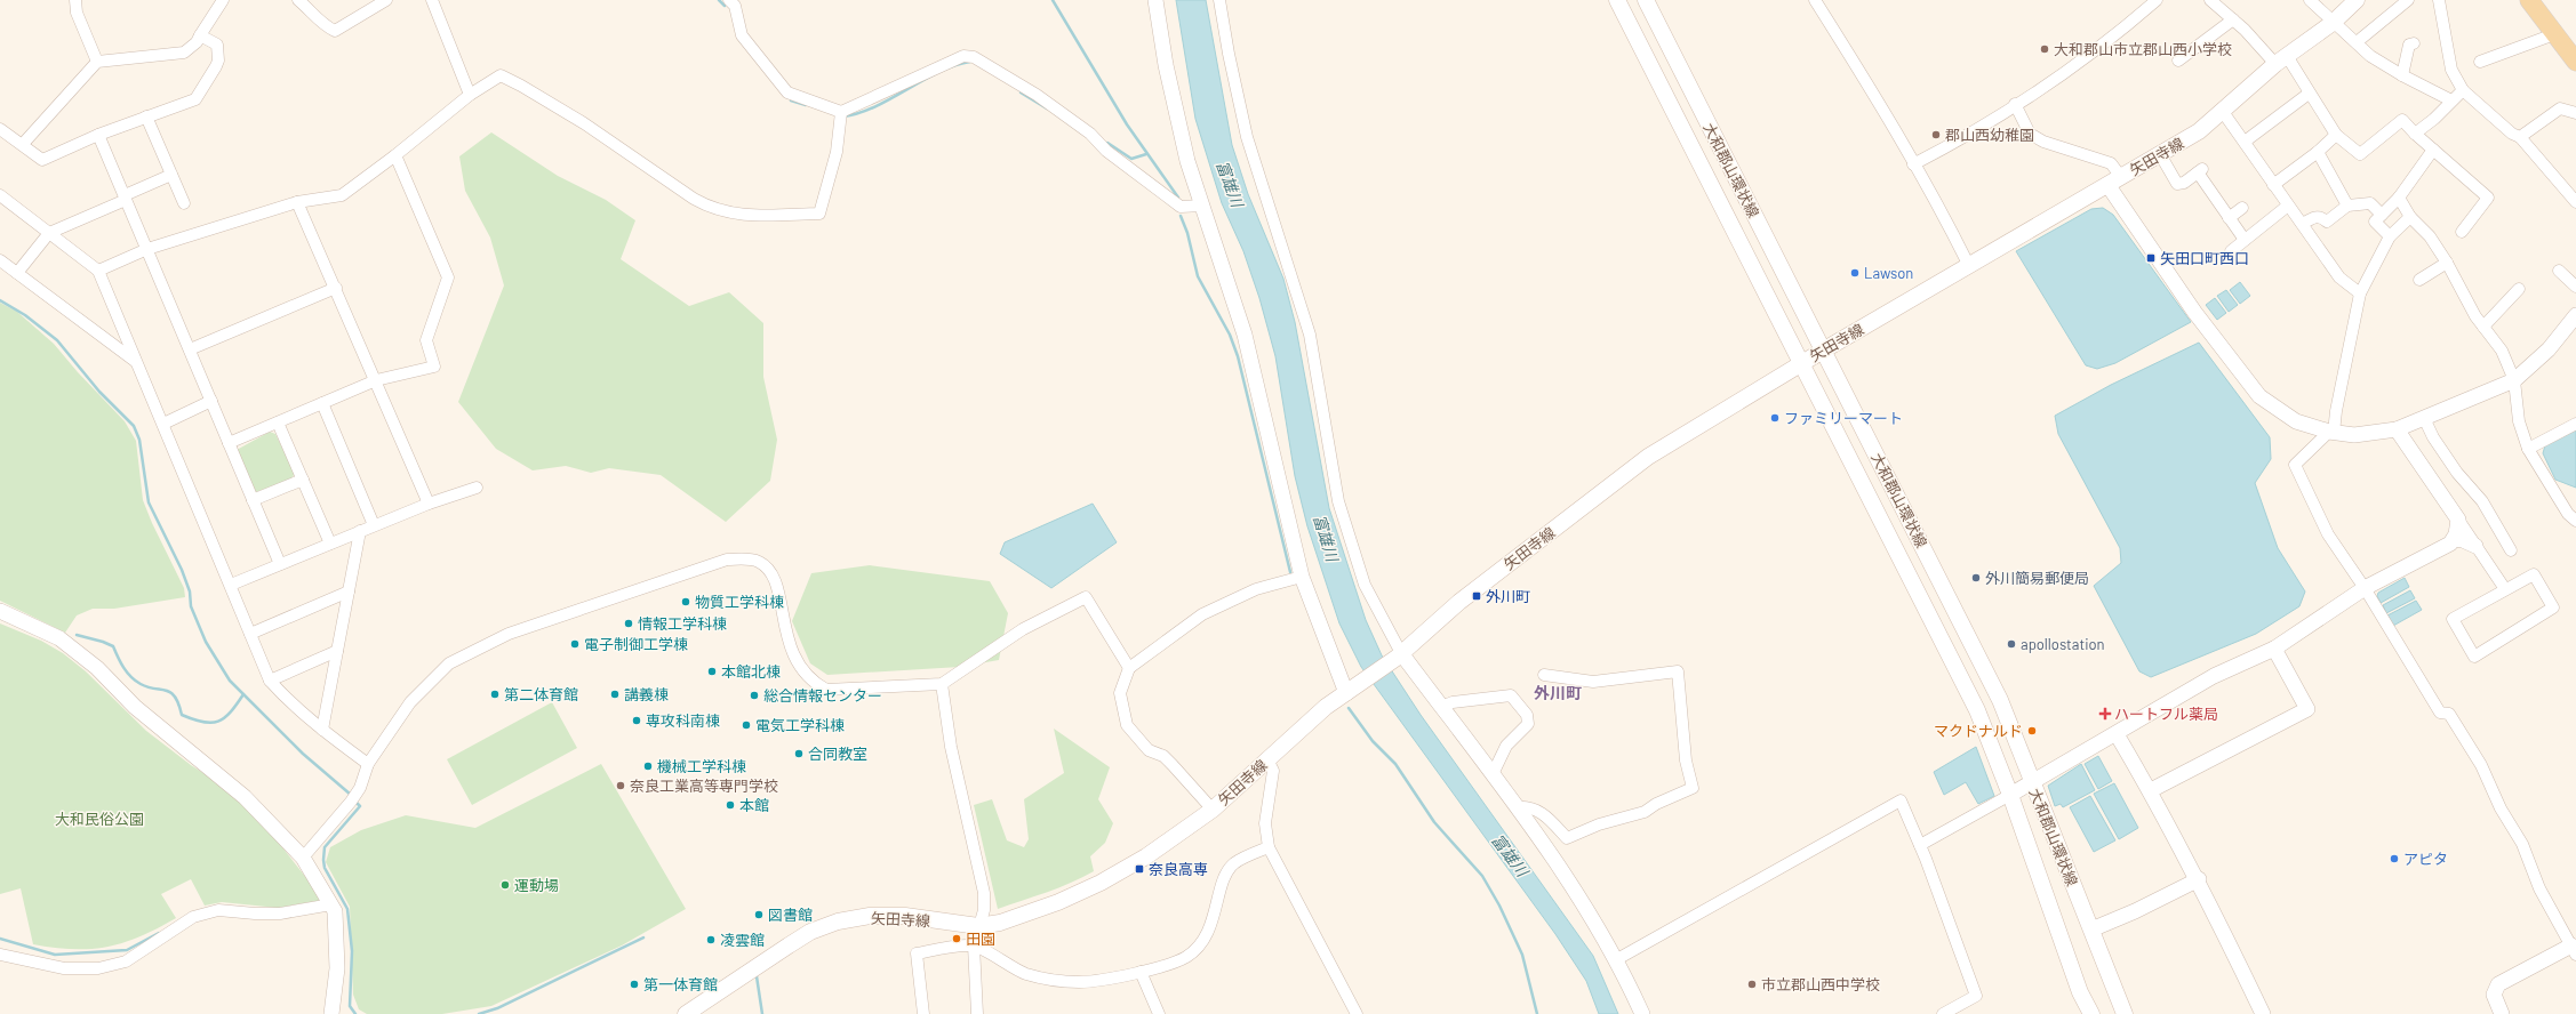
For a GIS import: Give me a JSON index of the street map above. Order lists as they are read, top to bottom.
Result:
{
  "streets": {
    "main road": ["矢田寺線", "大和郡山環状線"]
  },
  "crossings": [
    ["矢田寺線", "大和郡山環状線"]
  ],
  "districts": ["外川町"],
  "water": ["富雄川"],
  "parks": ["大和民俗公園"],
  "places": {
    "other": [
      "大和郡山市立郡山西小学校",
      "郡山西幼稚園",
      "Lawson",
      "ファミリーマート",
      "外川簡易郵便局",
      "物質工学科棟",
      "情報工学科棟",
      "電子制御工学棟",
      "apollostation",
      "本館北棟",
      "第二体育館",
      "講義棟",
      "総合情報センター",
      "専攻科南棟",
      "電気工学科棟",
      "マクドナルド",
      "合同教室",
      "機械工学科棟",
      "奈良工業高等専門学校",
      "本館",
      "アピタ",
      "運動場",
      "図書館",
      "田園",
      "凌雲館",
      "第一体育館",
      "市立郡山西中学校"
    ],
    "transit": ["矢田口町西口", "外川町", "奈良高専"],
    "health": ["ハートフル薬局"]
  }
}
